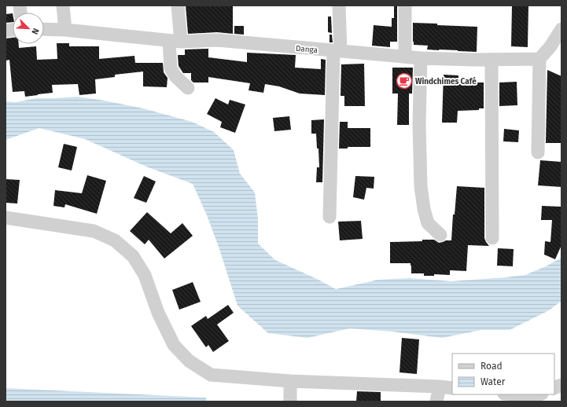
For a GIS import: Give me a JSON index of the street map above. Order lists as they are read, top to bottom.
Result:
{
  "streets": {
    "street": ["Danga"]
  },
  "places": {
    "cafe": ["Windchimes Café"]
  },
  "legend": ["Road", "Water"],
  "north": "bottom right"
}
